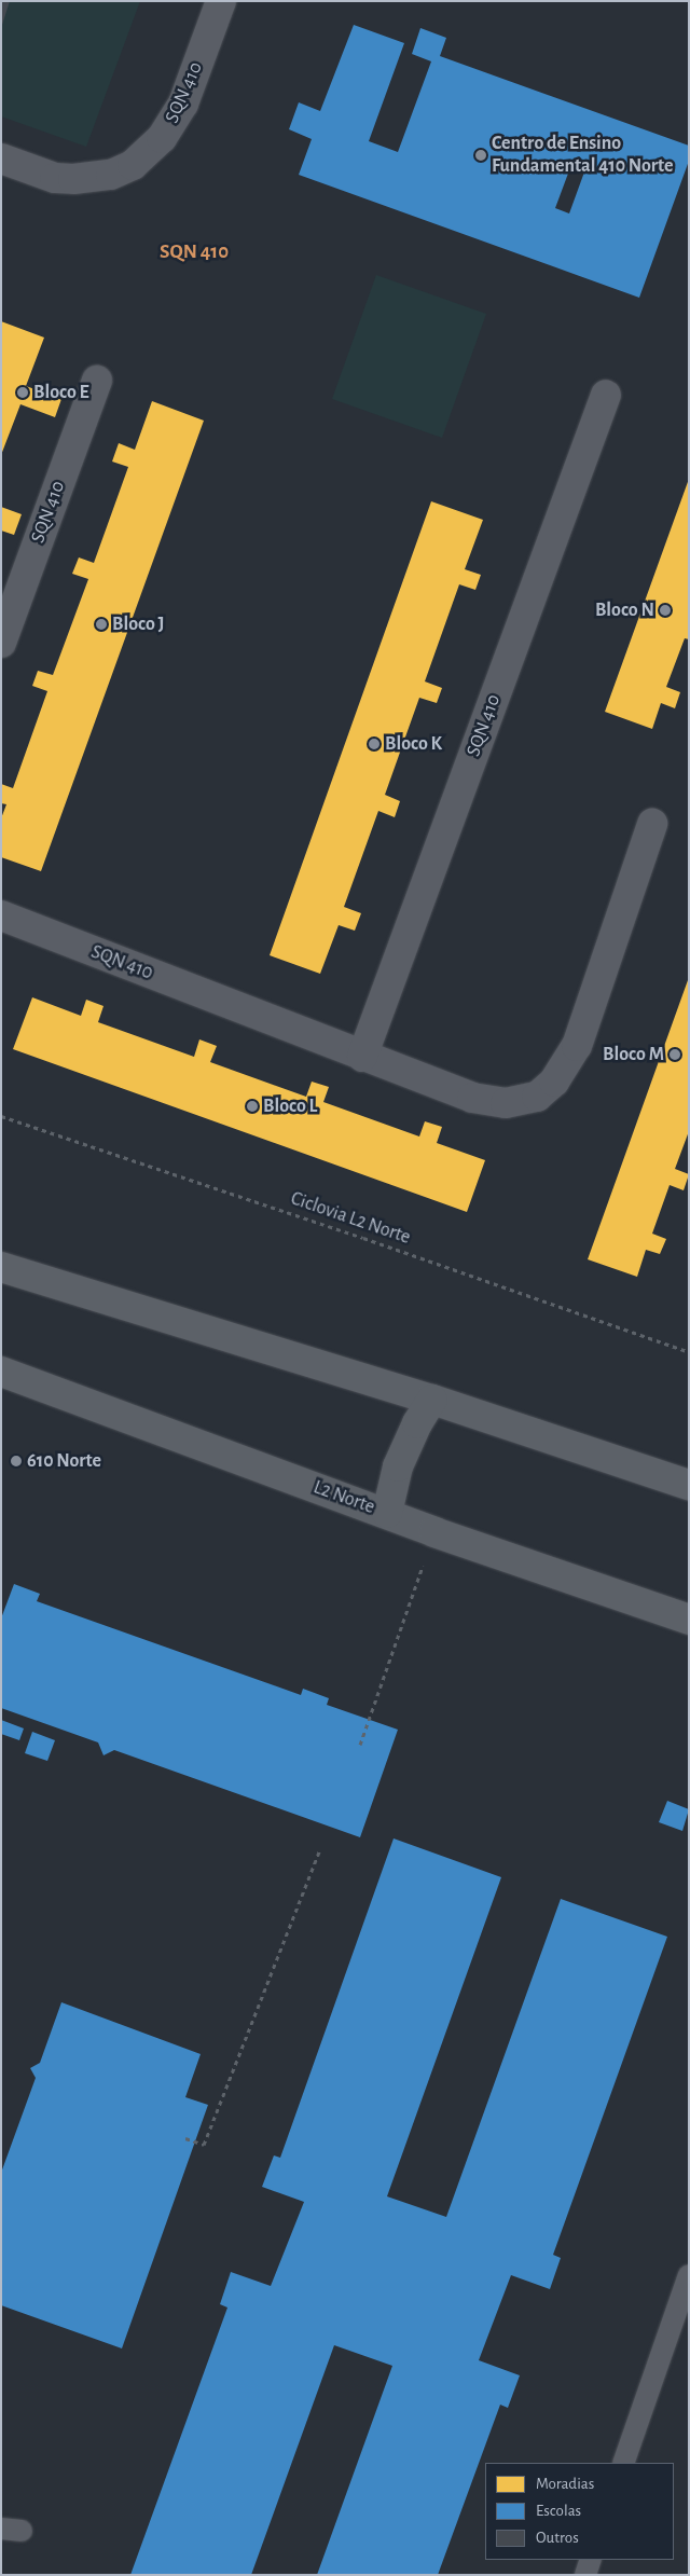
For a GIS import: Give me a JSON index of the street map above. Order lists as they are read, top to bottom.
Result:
{
  "streets": {
    "main road": ["L2 Norte"],
    "street": ["SQN 410"],
    "path": ["Ciclovia L2 Norte"]
  },
  "districts": ["SQN 410"],
  "places": [
    "Centro de Ensino Fundamental 410 Norte",
    "Bloco E",
    "Bloco N",
    "Bloco J",
    "Bloco K",
    "Bloco M",
    "Bloco L",
    "610 Norte"
  ],
  "legend": ["Moradias", "Escolas", "Outros"]
}
